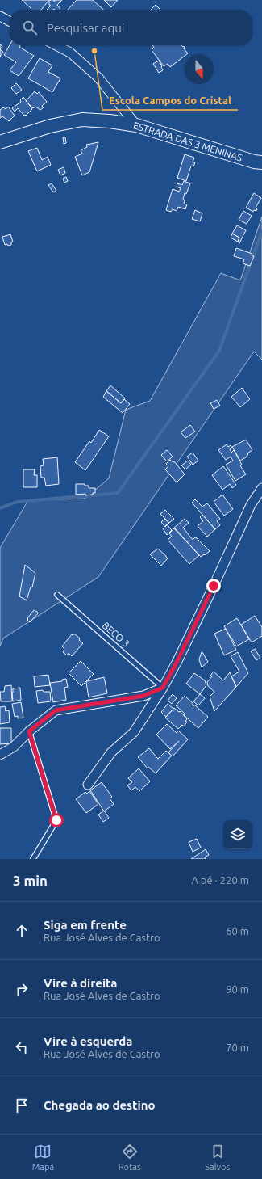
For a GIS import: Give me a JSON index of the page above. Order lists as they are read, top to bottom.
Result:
{
  "streets": {
    "main road": ["ESTRADA DAS 3 MENINAS"],
    "lane": ["BECO 3"]
  },
  "places": ["Escola Campos do Cristal"],
  "north": "bottom",
  "page": {
    "search": "Pesquisar aqui",
    "heading": ["3 min", "A pé · 220 m"],
    "list": [
      ["Siga em frente", "Rua José Alves de Castro", "60 m"],
      ["Vire à direita", "Rua José Alves de Castro", "90 m"],
      ["Vire à esquerda", "Rua José Alves de Castro", "70 m"],
      "Chegada ao destino"
    ],
    "nav": ["Mapa", "Rotas", "Salvos"]
  }
}
